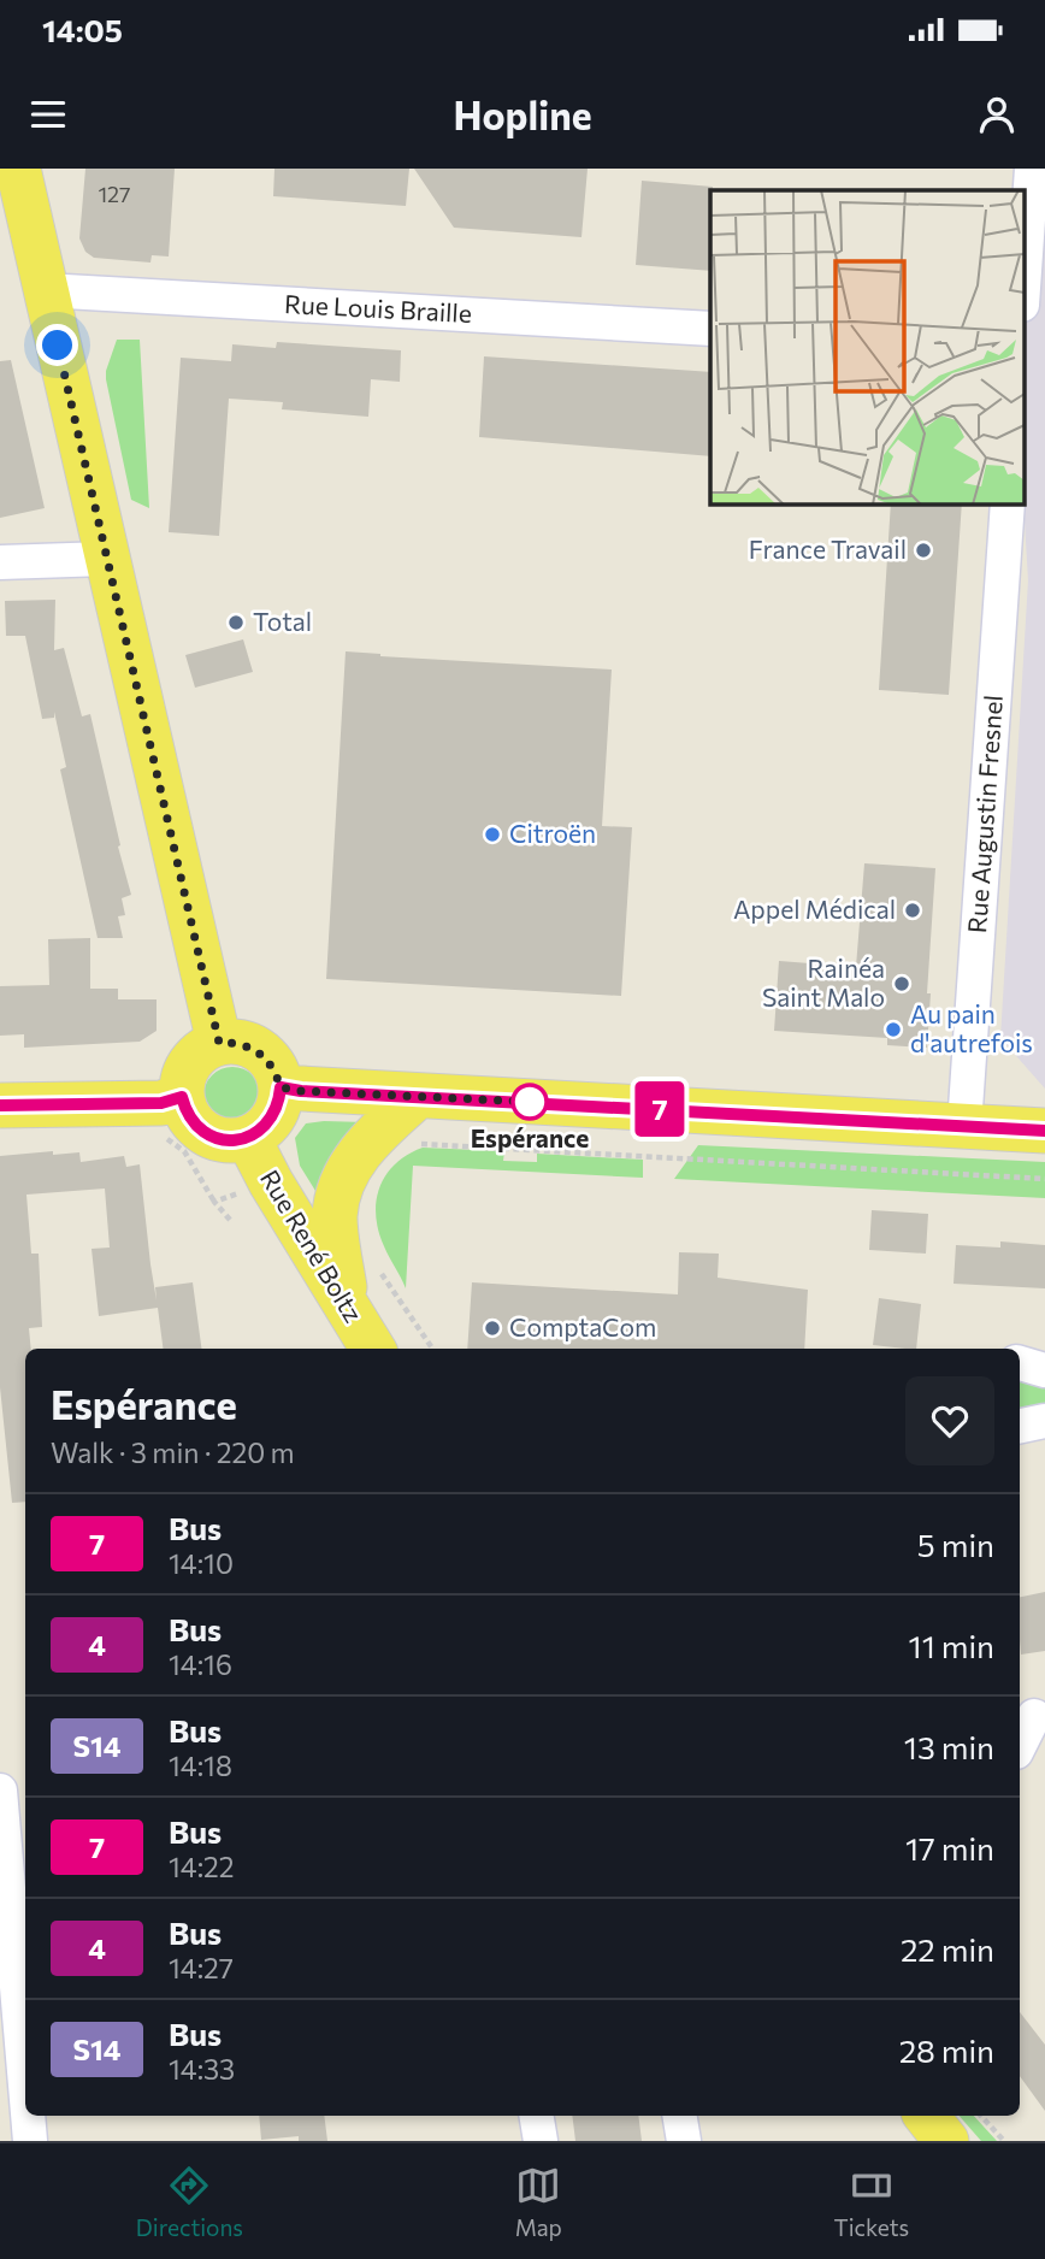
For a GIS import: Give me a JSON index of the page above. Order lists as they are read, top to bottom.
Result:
{
  "streets": {
    "main road": ["Rue René Boltz"],
    "street": ["Rue Louis Braille", "Rue Augustin Fresnel"]
  },
  "places": [
    "France Travail",
    "Total",
    "Citroën",
    "Appel Médical",
    "Rainéa Saint Malo",
    "Au pain d'autrefois",
    "Espérance",
    "ComptaCom"
  ],
  "lines": ["bus line 7"],
  "house_numbers": ["127"],
  "page": {
    "status": "14:05",
    "header": "Hopline",
    "on_map": "7",
    "heading": ["Espérance", "Walk · 3 min · 220 m"],
    "list": [
      {
        "mark": "7",
        "name": "Bus",
        "note": "14:10",
        "value": "5 min"
      },
      {
        "mark": "4",
        "name": "Bus",
        "note": "14:16",
        "value": "11 min"
      },
      {
        "mark": "S14",
        "name": "Bus",
        "note": "14:18",
        "value": "13 min"
      },
      {
        "mark": "7",
        "name": "Bus",
        "note": "14:22",
        "value": "17 min"
      },
      {
        "mark": "4",
        "name": "Bus",
        "note": "14:27",
        "value": "22 min"
      },
      {
        "mark": "S14",
        "name": "Bus",
        "note": "14:33",
        "value": "28 min"
      }
    ],
    "tabs": ["Directions", "Map", "Tickets"]
  }
}
